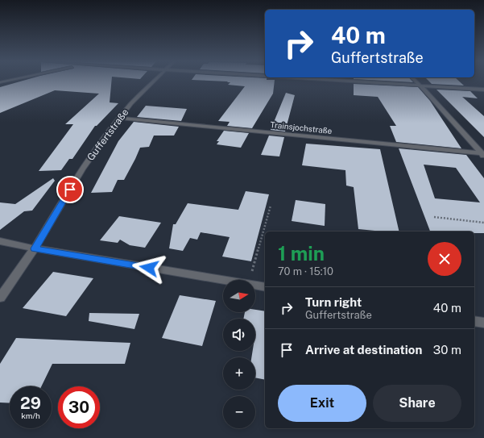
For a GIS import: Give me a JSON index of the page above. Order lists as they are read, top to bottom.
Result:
{
  "streets": {
    "street": ["Trainsjochstraße", "Guffertstraße"]
  },
  "crossings": [
    ["Trainsjochstraße", "Guffertstraße"]
  ],
  "north": "right",
  "page": {
    "turn": ["40 m", "Guffertstraße"],
    "heading": ["1 min", "70 m · 15:10"],
    "map_buttons": ["+", "−"],
    "list": [
      {
        "name": "Turn right",
        "note": "Guffertstraße",
        "value": "40 m"
      },
      {
        "name": "Arrive at destination",
        "value": "30 m"
      }
    ],
    "buttons": ["Exit", "Share"],
    "speed": "29 km/h",
    "limit": "30"
  }
}
